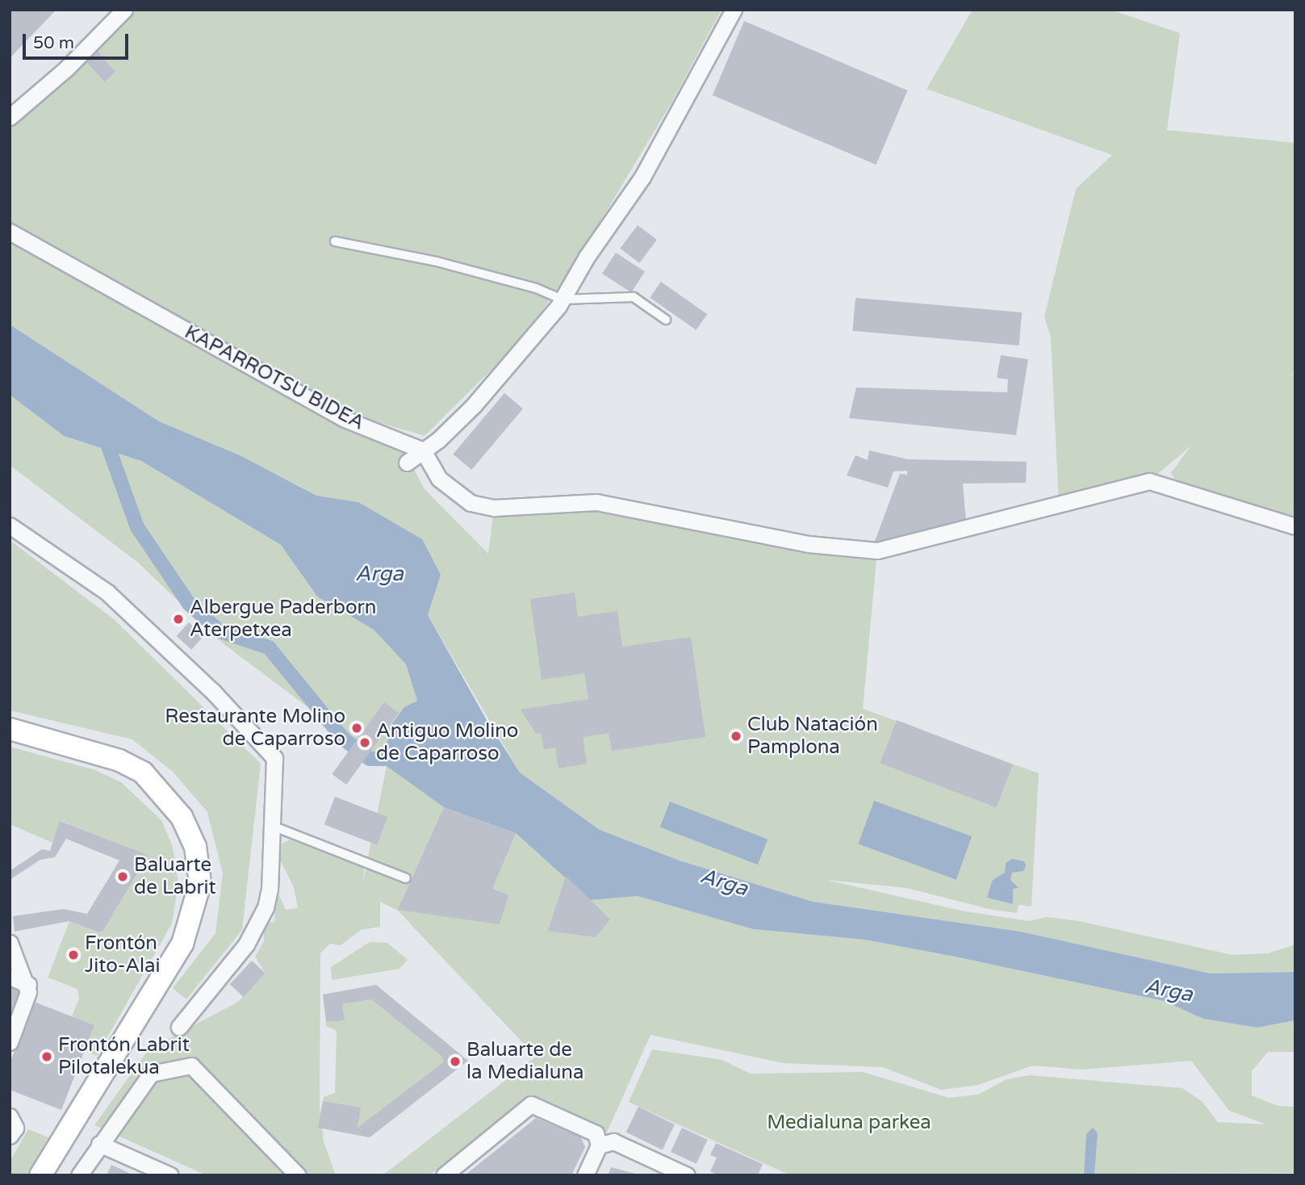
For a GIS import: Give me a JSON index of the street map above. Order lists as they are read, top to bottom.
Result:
{
  "streets": {
    "street": ["KAPARROTSU BIDEA"]
  },
  "water": ["Arga"],
  "parks": ["Medialuna parkea"],
  "places": [
    "Albergue Paderborn Aterpetxea",
    "Restaurante Molino de Caparroso",
    "Club Natación Pamplona",
    "Antiguo Molino de Caparroso",
    "Baluarte de Labrit",
    "Frontón Jito-Alai",
    "Frontón Labrit Pilotalekua",
    "Baluarte de la Medialuna"
  ],
  "scale_bar": "50 m"
}
